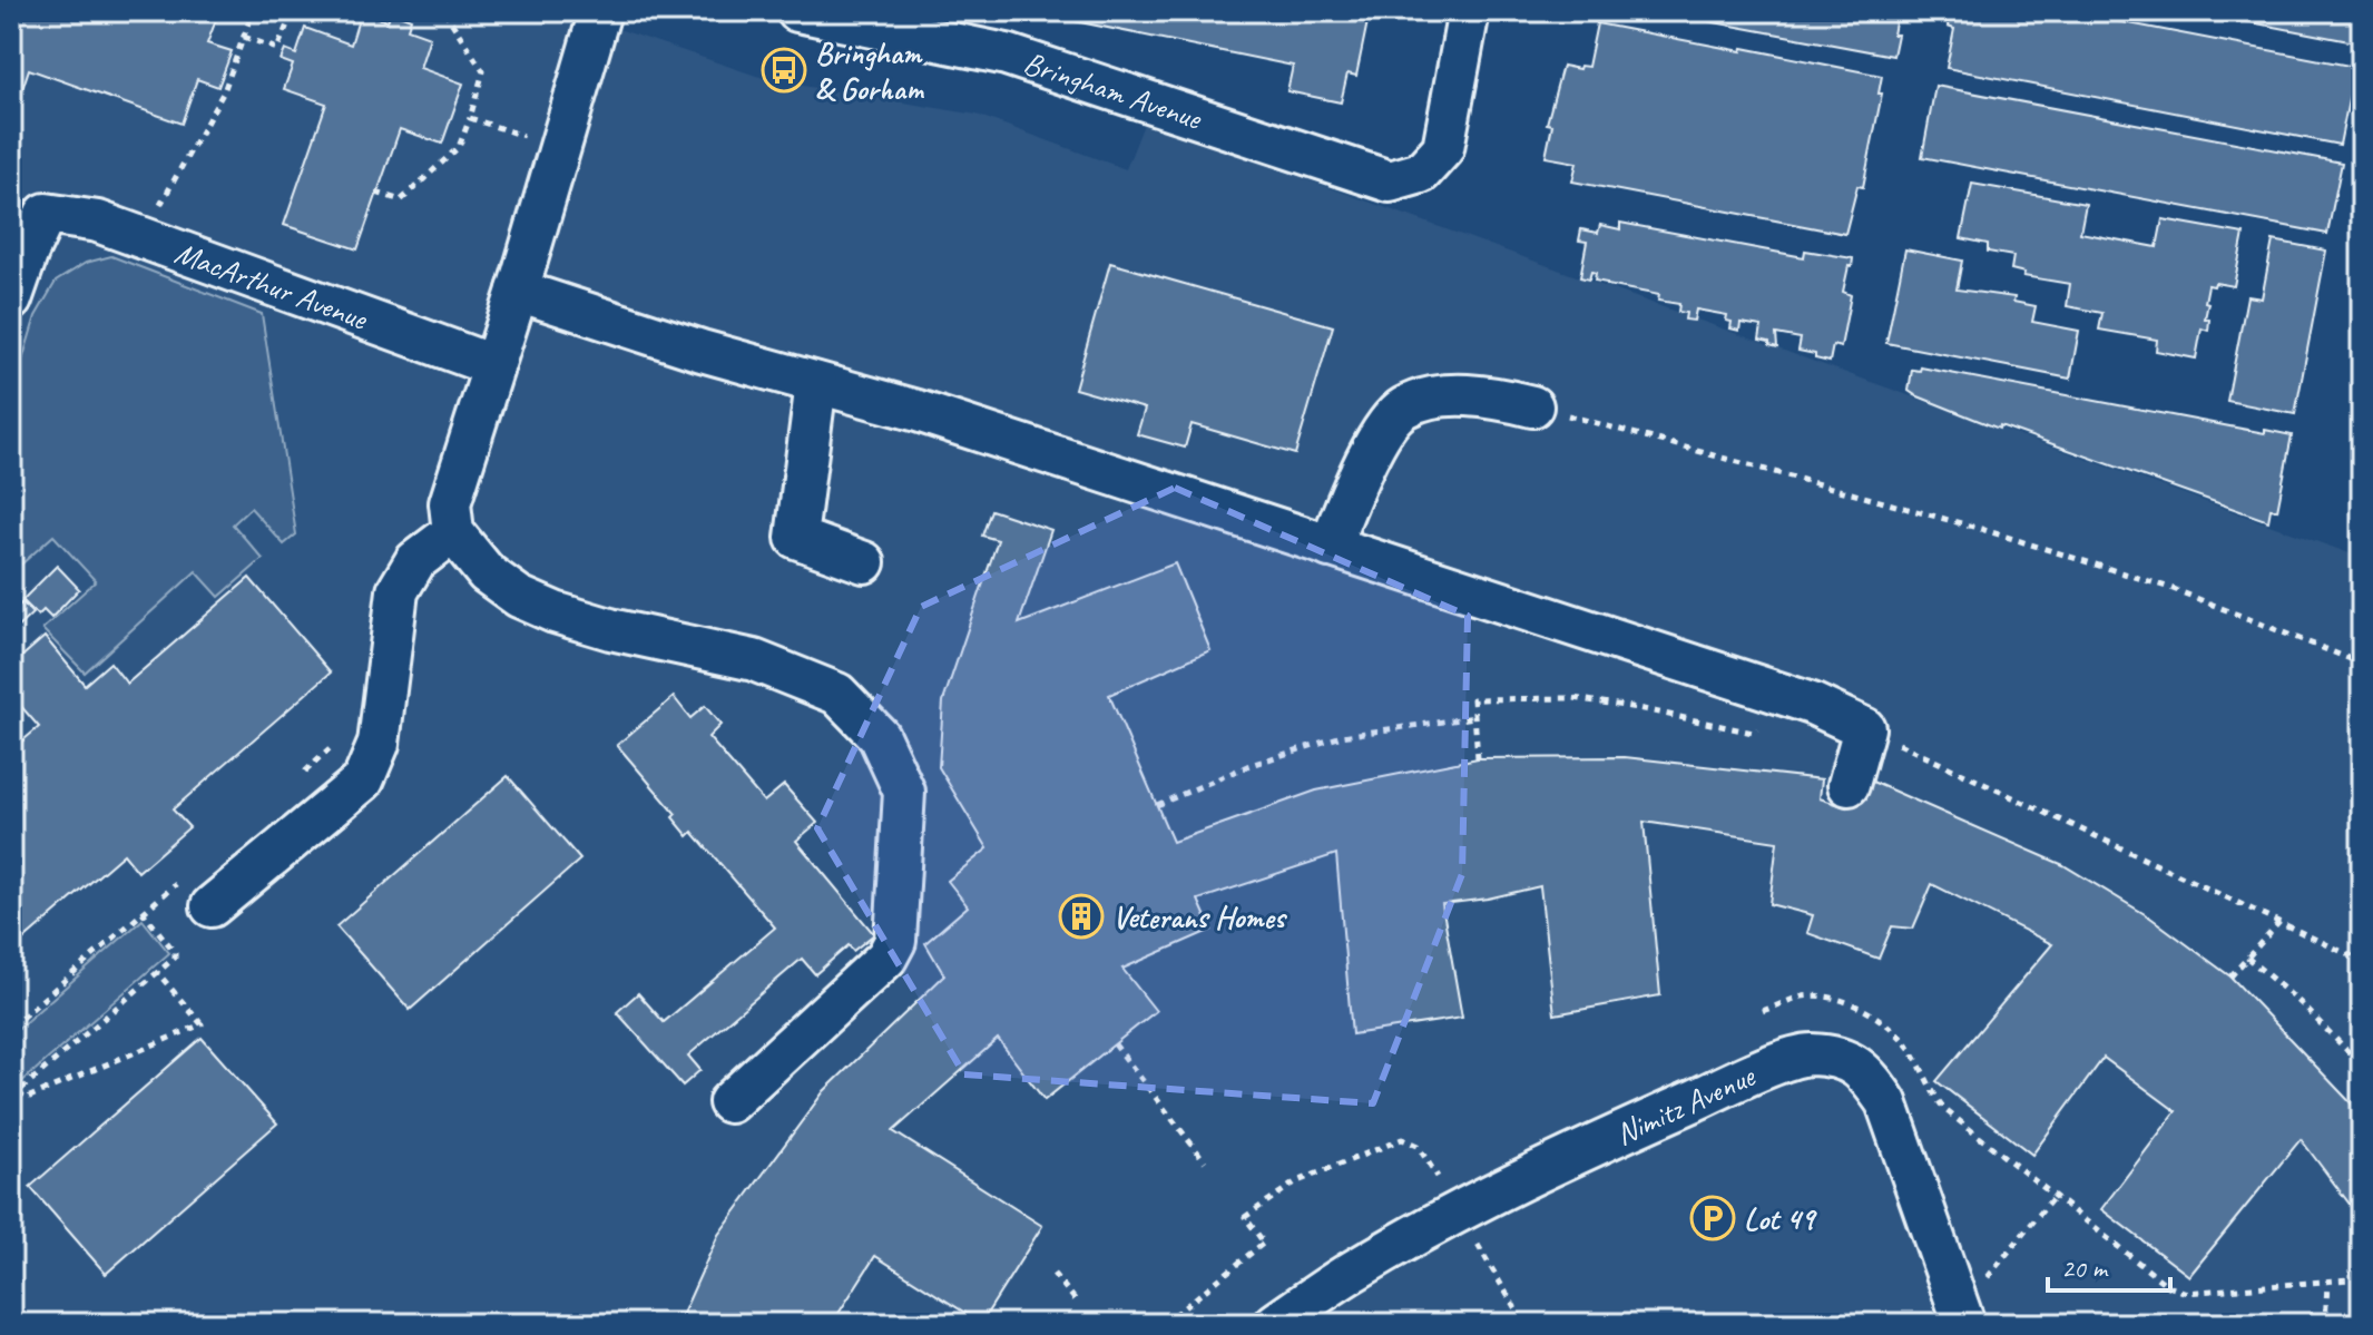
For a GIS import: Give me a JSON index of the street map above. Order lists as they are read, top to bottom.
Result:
{
  "streets": {
    "street": ["Bringham Avenue", "MacArthur Avenue", "Nimitz Avenue"]
  },
  "places": {
    "bus stop": ["Bringham & Gorham"],
    "building": ["Veterans Homes"],
    "parking": ["Lot 49"]
  },
  "scale_bar": "20 m"
}
